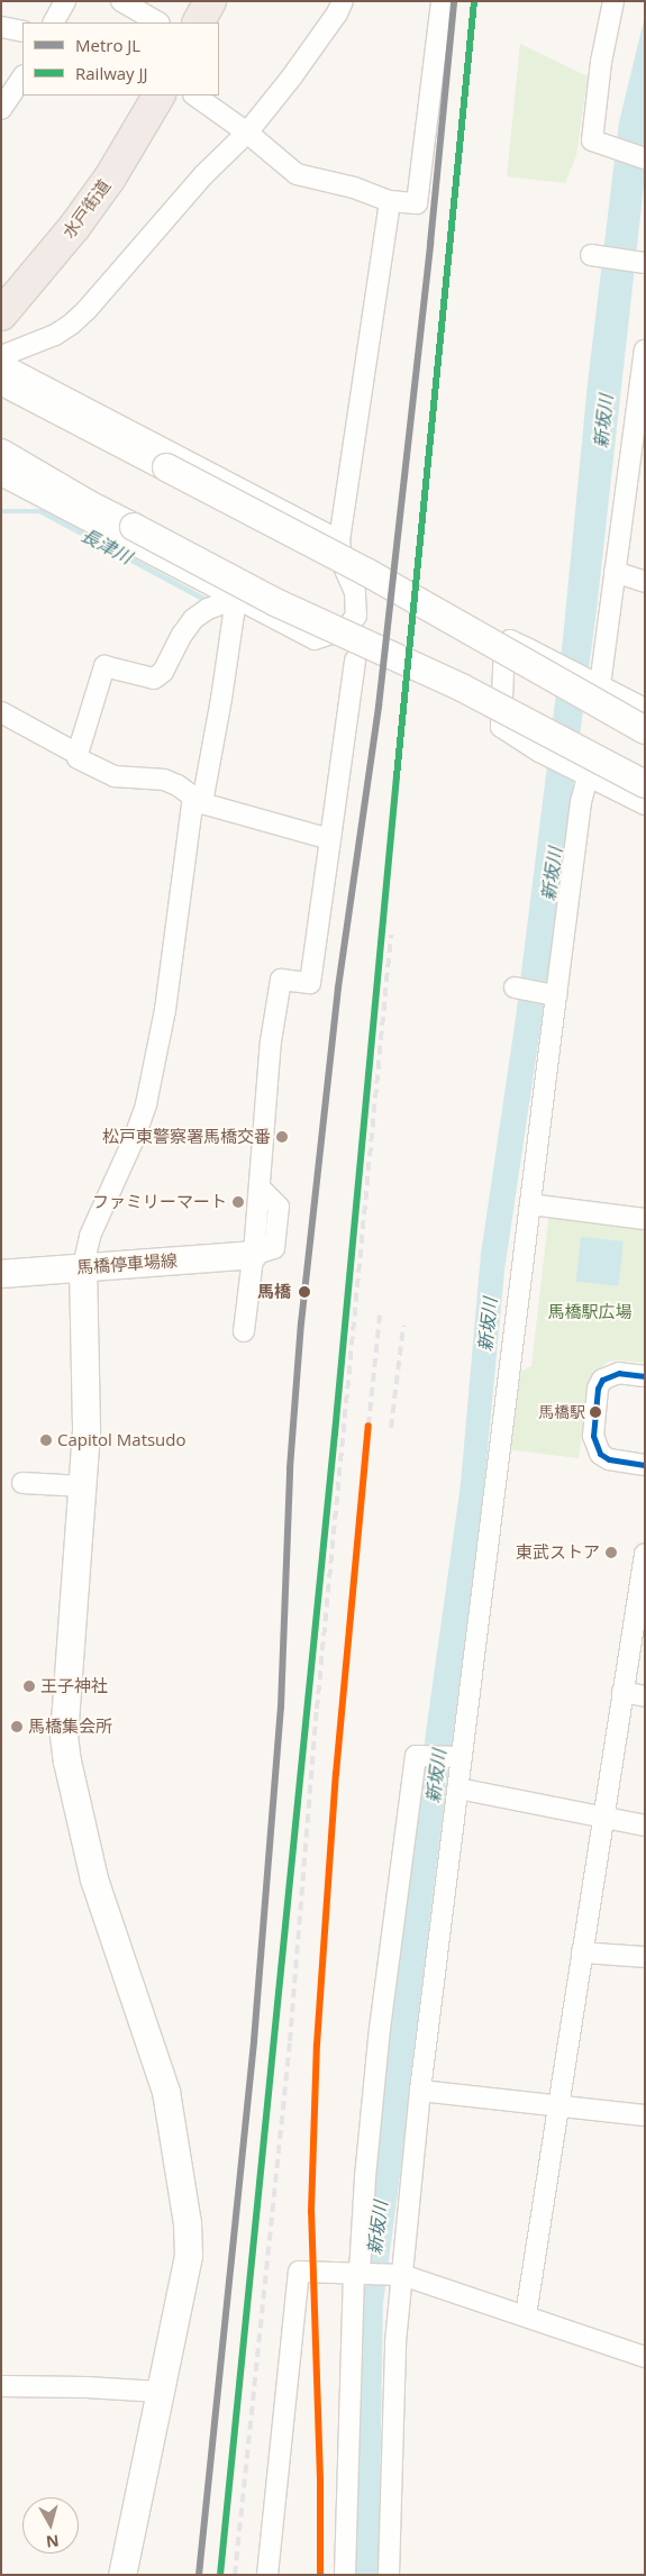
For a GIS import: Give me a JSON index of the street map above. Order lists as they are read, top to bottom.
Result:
{
  "streets": {
    "highway": ["水戸街道"],
    "street": ["馬橋停車場線"]
  },
  "water": ["新坂川", "長津川"],
  "parks": ["馬橋駅広場"],
  "places": [
    "松戸東警察署馬橋交番",
    "ファミリーマート",
    "馬橋",
    "馬橋駅",
    "Capitol Matsudo",
    "東武ストア",
    "王子神社",
    "馬橋集会所"
  ],
  "lines": ["metro line JL", "rail line JJ"],
  "legend": ["Metro JL", "Railway JJ"],
  "north": "bottom"
}
